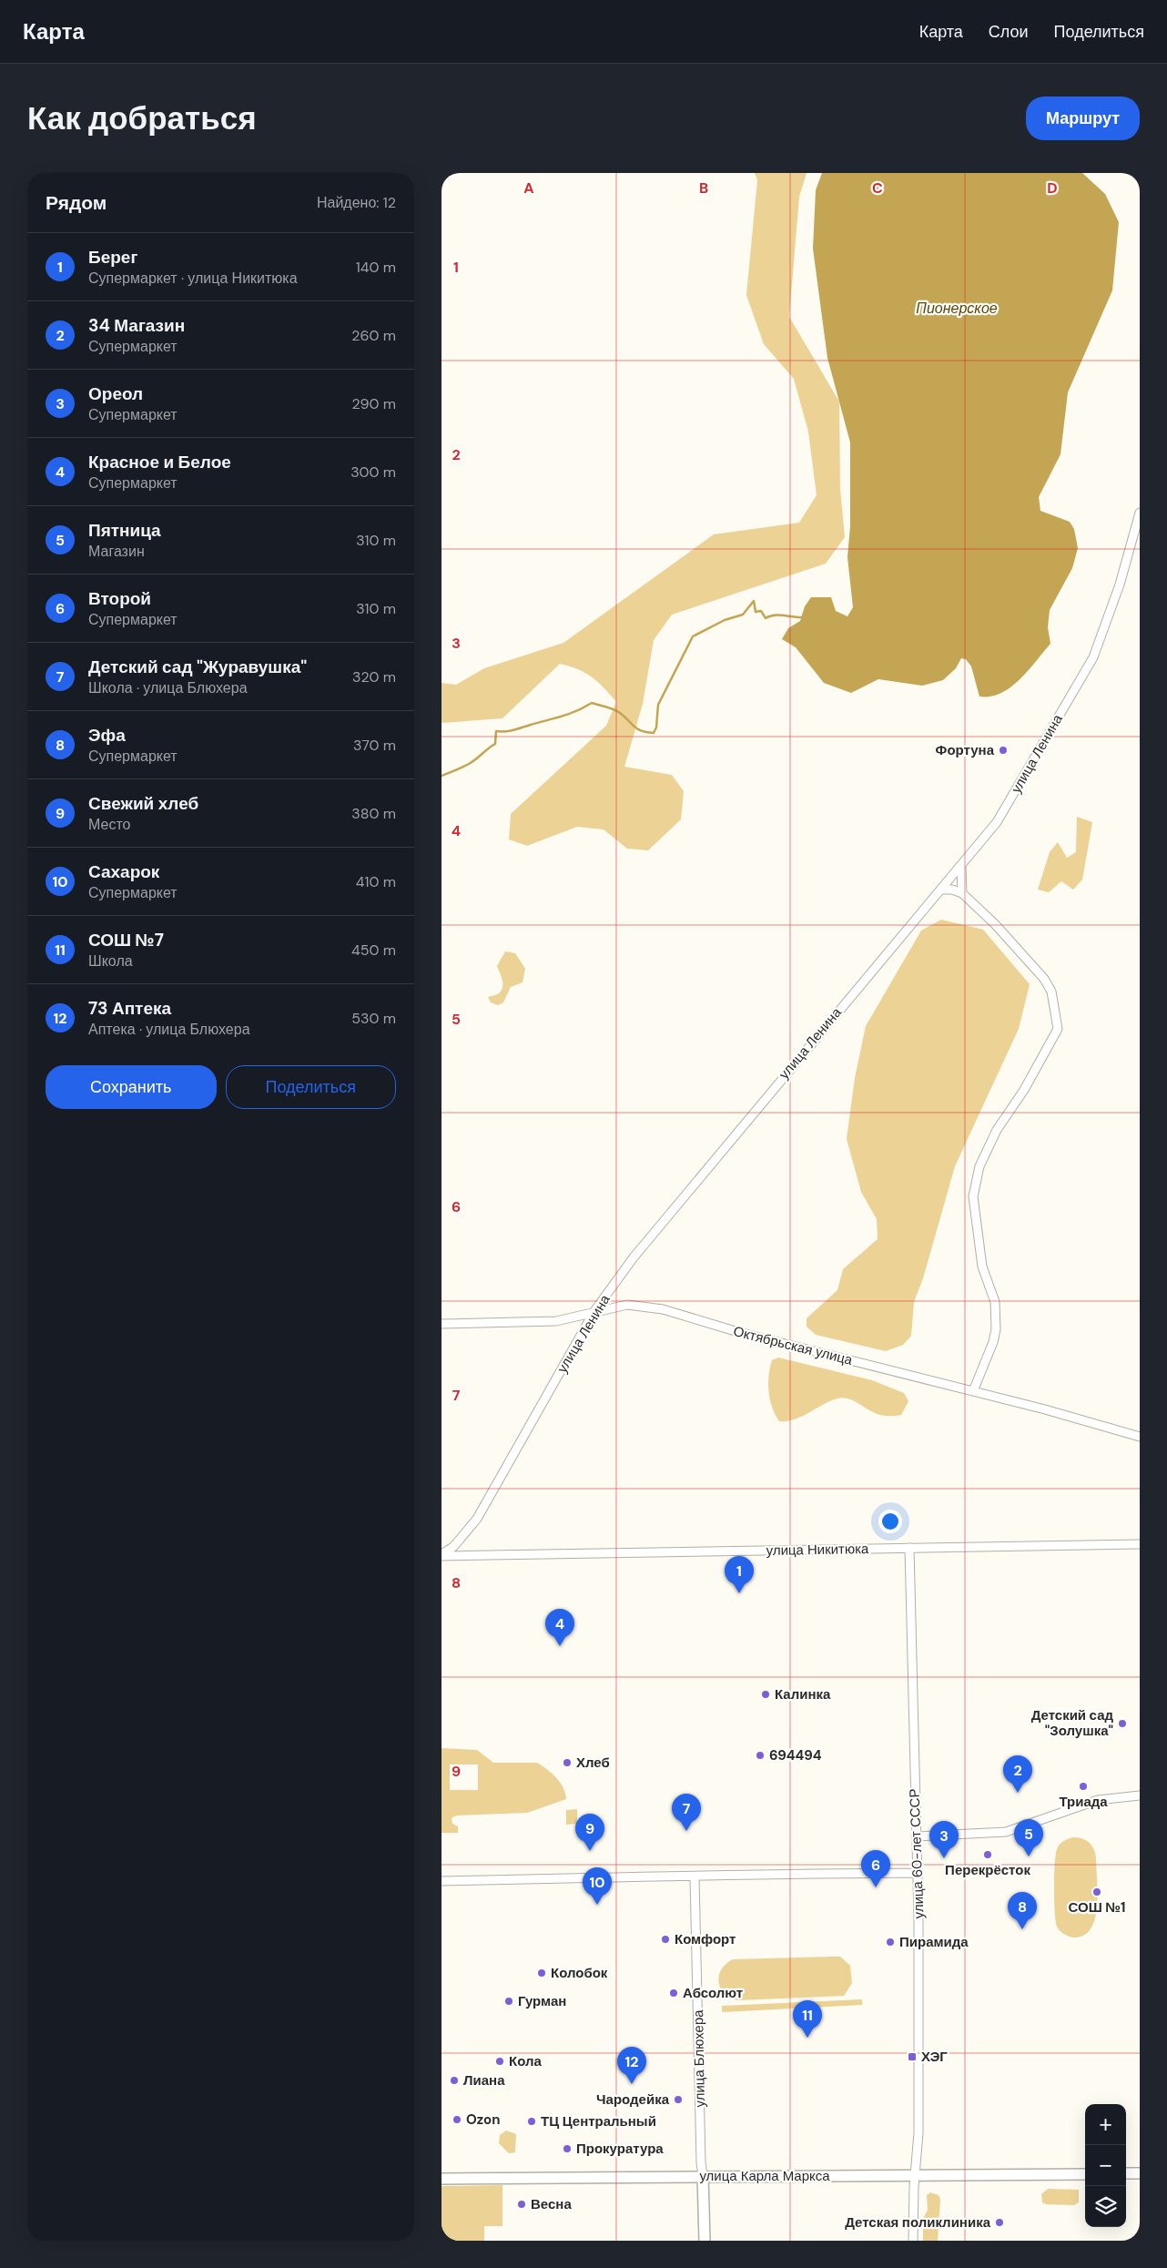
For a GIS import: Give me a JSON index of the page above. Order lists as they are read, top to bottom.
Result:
{
  "streets": {
    "street": [
      "улица Ленина",
      "Октябрьская улица",
      "улица Никитюка",
      "улица 60-лет СССР",
      "улица Блюхера",
      "улица Карла Маркса"
    ]
  },
  "crossings": [
    ["улица Ленина", "Октябрьская улица"],
    ["улица Ленина", "улица Никитюка"],
    ["улица Никитюка", "улица 60-лет СССР"],
    ["улица 60-лет СССР", "улица Карла Маркса"],
    ["улица Блюхера", "улица Карла Маркса"]
  ],
  "water": ["Пионерское"],
  "places": {
    "other": [
      "Фортуна",
      "Калинка",
      "Детский сад \"Золушка\"",
      "694494",
      "Хлеб",
      "Триада",
      "Перекрёсток",
      "СОШ №1",
      "Комфорт",
      "Пирамида",
      "Колобок",
      "Абсолют",
      "Гурман",
      "Кола",
      "Лиана",
      "Чародейка",
      "Ozon",
      "ТЦ Центральный",
      "Прокуратура",
      "Весна",
      "Детская поликлиника"
    ],
    "transit": ["ХЭГ"]
  },
  "page": {
    "header": "Карта",
    "nav": ["Карта", "Слои", "Поделиться"],
    "buttons": [
      "Маршрут",
      ["Сохранить", "Поделиться"]
    ],
    "title": "Как добраться",
    "heading": ["Рядом", "Найдено: 12"],
    "list": [
      {
        "mark": "1",
        "name": "Берег",
        "note": "Супермаркет · улица Никитюка",
        "value": "140 m"
      },
      {
        "mark": "2",
        "name": "34 Магазин",
        "note": "Супермаркет",
        "value": "260 m"
      },
      {
        "mark": "3",
        "name": "Ореол",
        "note": "Супермаркет",
        "value": "290 m"
      },
      {
        "mark": "4",
        "name": "Красное и Белое",
        "note": "Супермаркет",
        "value": "300 m"
      },
      {
        "mark": "5",
        "name": "Пятница",
        "note": "Магазин",
        "value": "310 m"
      },
      {
        "mark": "6",
        "name": "Второй",
        "note": "Супермаркет",
        "value": "310 m"
      },
      {
        "mark": "7",
        "name": "Детский сад \"Журавушка\"",
        "note": "Школа · улица Блюхера",
        "value": "320 m"
      },
      {
        "mark": "8",
        "name": "Эфа",
        "note": "Супермаркет",
        "value": "370 m"
      },
      {
        "mark": "9",
        "name": "Свежий хлеб",
        "note": "Место",
        "value": "380 m"
      },
      {
        "mark": "10",
        "name": "Сахарок",
        "note": "Супермаркет",
        "value": "410 m"
      },
      {
        "mark": "11",
        "name": "СОШ №7",
        "note": "Школа",
        "value": "450 m"
      },
      {
        "mark": "12",
        "name": "73 Аптека",
        "note": "Аптека · улица Блюхера",
        "value": "530 m"
      }
    ],
    "pins": [
      "1",
      "4",
      "2",
      "7",
      "9",
      "5",
      "3",
      "6",
      "10",
      "8",
      "11",
      "12"
    ],
    "map_buttons": ["+", "−"]
  },
  "grid": {
    "columns": [
      "A",
      "B",
      "C",
      "D"
    ],
    "rows": [
      "1",
      "2",
      "3",
      "4",
      "5",
      "6",
      "7",
      "8",
      "9"
    ]
  }
}
